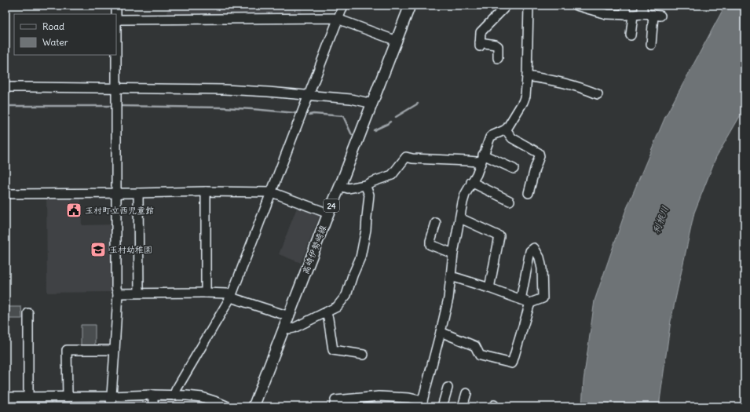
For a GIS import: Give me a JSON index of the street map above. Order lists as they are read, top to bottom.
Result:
{
  "streets": {
    "main road": ["24", "高崎伊勢崎線"]
  },
  "water": ["利根川"],
  "places": {
    "public building": ["玉村町立西児童館"],
    "school or university": ["玉村幼稚園"]
  },
  "legend": ["Road", "Water"]
}
